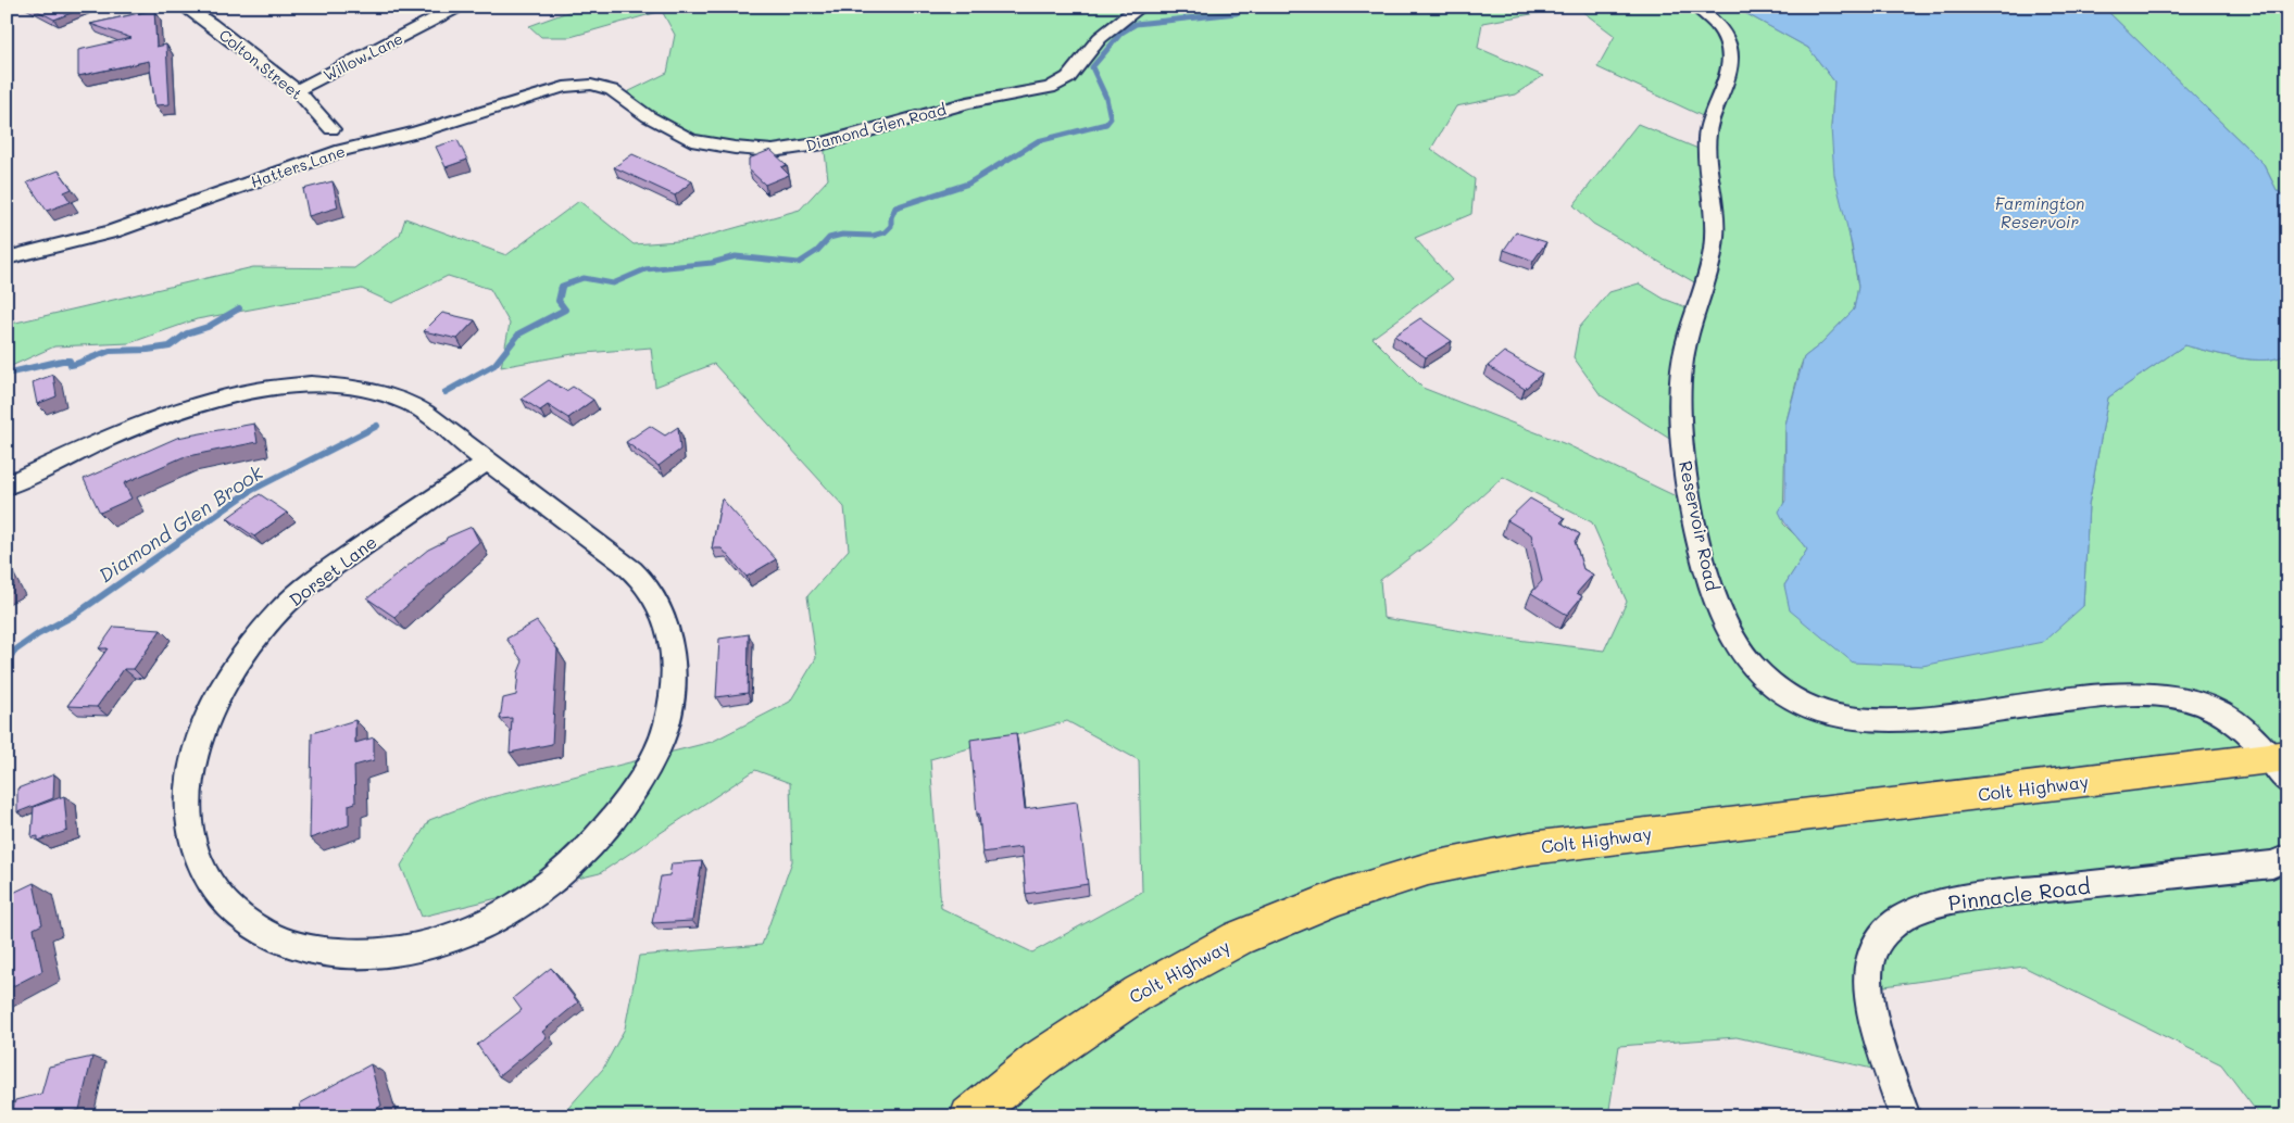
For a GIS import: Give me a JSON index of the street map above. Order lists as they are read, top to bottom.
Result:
{
  "streets": {
    "highway": ["Colt Highway"],
    "street": [
      "Willow Lane",
      "Colton Street",
      "Diamond Glen Road",
      "Hatters Lane",
      "Reservoir Road",
      "Dorset Lane",
      "Pinnacle Road"
    ]
  },
  "crossings": [
    ["Willow Lane", "Colton Street"],
    ["Colton Street", "Hatters Lane"],
    ["Diamond Glen Road", "Hatters Lane"],
    ["Reservoir Road", "Colt Highway"]
  ],
  "water": ["Farmington Reservoir", "Diamond Glen Brook"]
}
